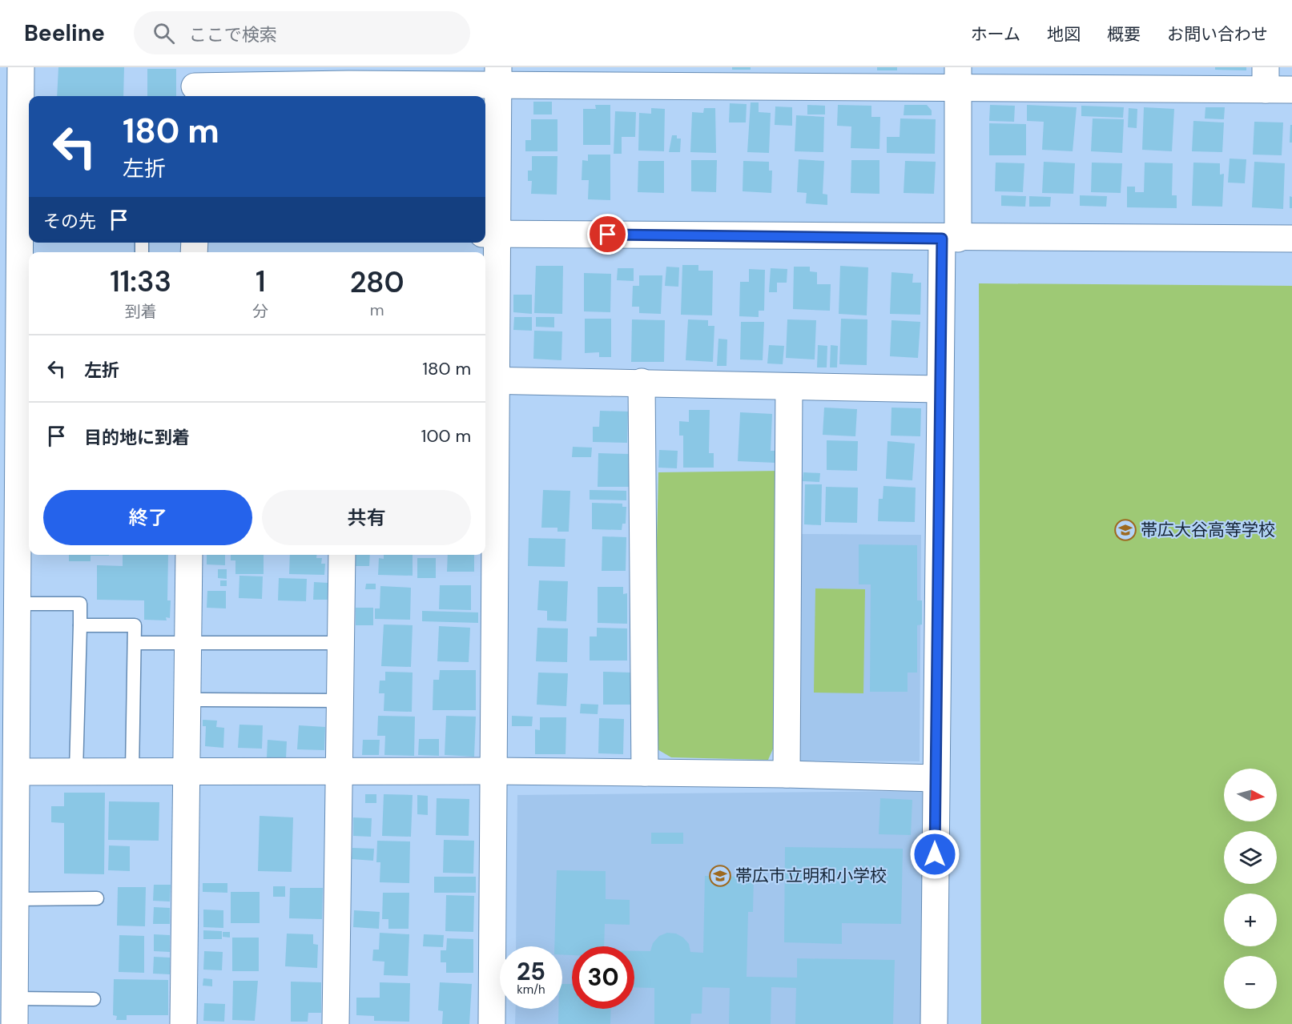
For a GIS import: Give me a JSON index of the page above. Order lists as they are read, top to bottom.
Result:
{
  "places": {
    "school or university": ["帯広大谷高等学校", "帯広市立明和小学校"]
  },
  "north": "right",
  "page": {
    "header": "Beeline",
    "search": "ここで検索",
    "nav": [
      "ホーム",
      "地図",
      "概要",
      "お問い合わせ"
    ],
    "turn": ["180 m", "左折"],
    "then": "その先",
    "eta": [
      "11:33",
      "到着",
      "1",
      "分",
      "280",
      "m"
    ],
    "list": [
      {
        "name": "左折",
        "value": "180 m"
      },
      {
        "name": "目的地に到着",
        "value": "100 m"
      }
    ],
    "buttons": ["終了", "共有"],
    "map_buttons": ["+", "−"],
    "speed": "25 km/h",
    "limit": "30"
  }
}
